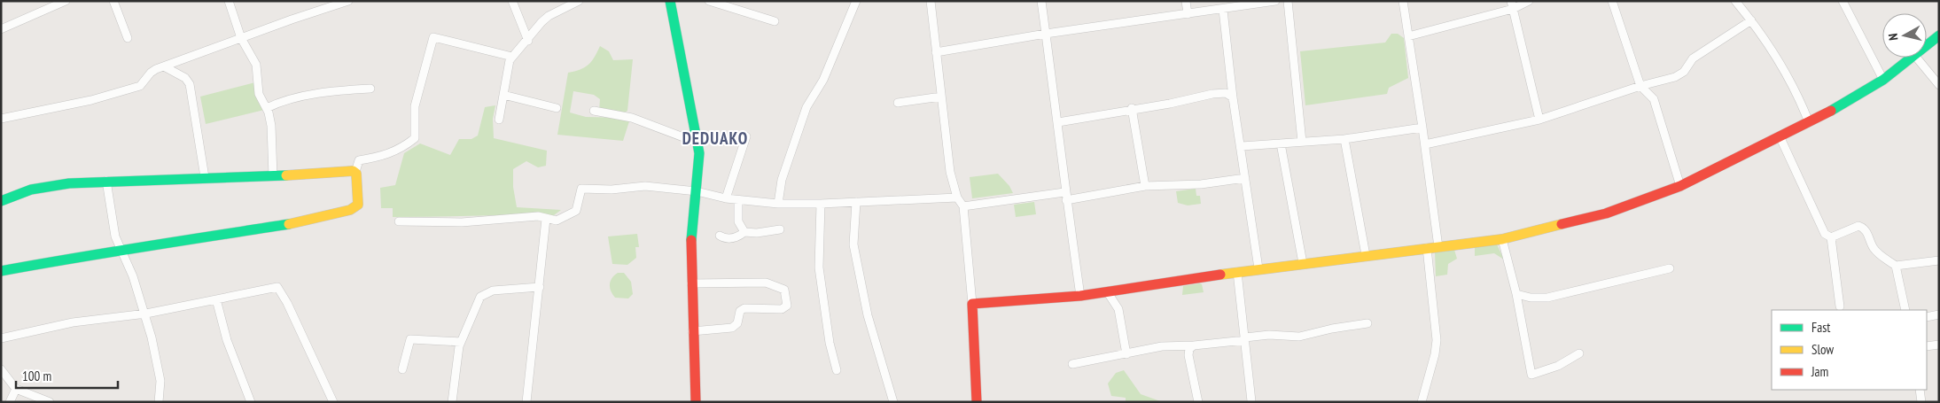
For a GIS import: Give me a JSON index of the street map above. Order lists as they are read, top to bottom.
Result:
{
  "districts": ["DEDUAKO"],
  "legend": ["Fast", "Slow", "Jam"],
  "scale_bar": "100 m",
  "north": "left"
}
